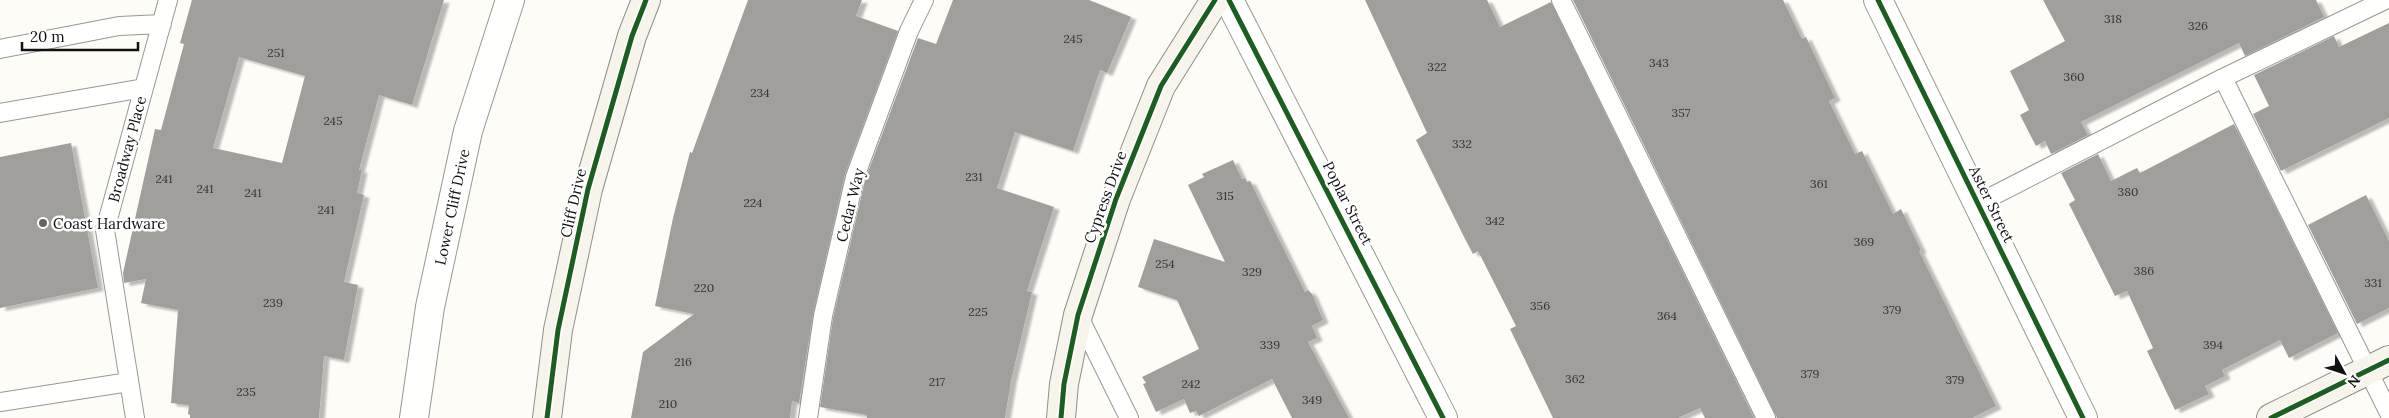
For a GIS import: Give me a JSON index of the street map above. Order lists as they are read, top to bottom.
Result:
{
  "streets": {
    "street": [
      "Cypress Drive",
      "Cliff Drive",
      "Poplar Street",
      "Aster Street",
      "Lower Cliff Drive"
    ],
    "lane": ["Broadway Place", "Cedar Way"]
  },
  "places": ["Coast Hardware"],
  "house_numbers": [
    "318",
    "326",
    "245",
    "251",
    "343",
    "322",
    "360",
    "234",
    "357",
    "245",
    "332",
    "231",
    "241",
    "361",
    "241",
    "380",
    "241",
    "315",
    "224",
    "241",
    "342",
    "369",
    "254",
    "386",
    "329",
    "331",
    "220",
    "239",
    "356",
    "379",
    "225",
    "364",
    "339",
    "394",
    "216",
    "379",
    "362",
    "379",
    "217",
    "242",
    "235",
    "349",
    "210"
  ],
  "scale_bar": "20 m",
  "north": "bottom right"
}
